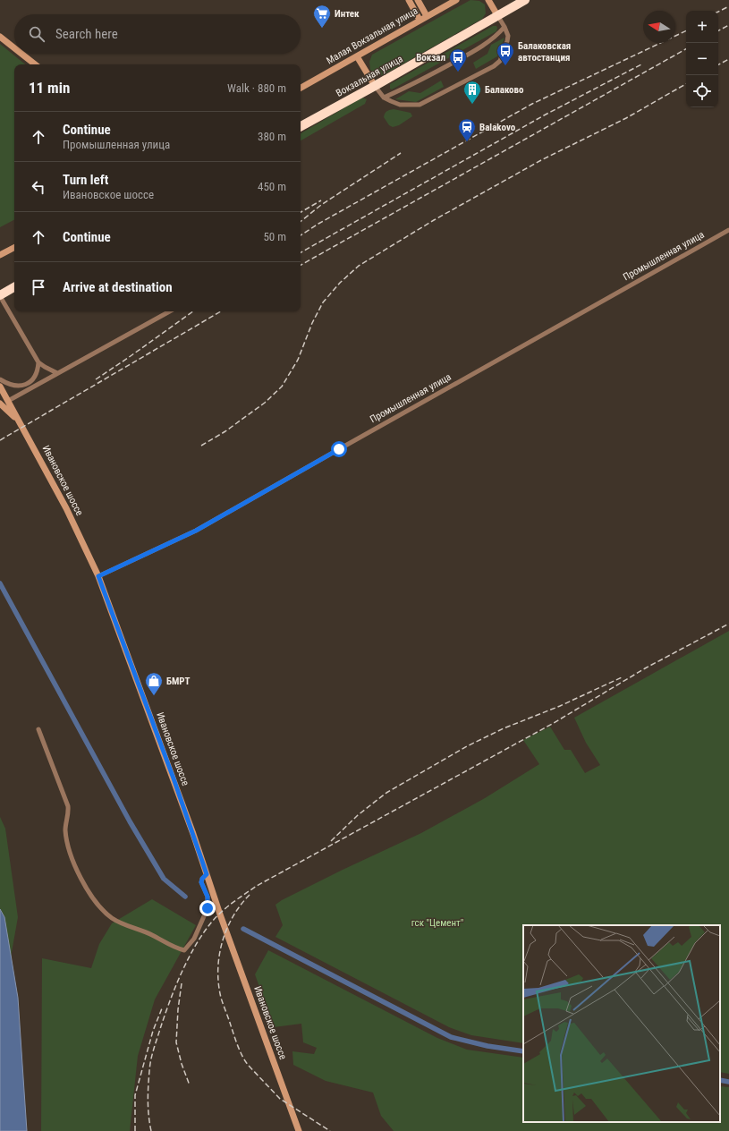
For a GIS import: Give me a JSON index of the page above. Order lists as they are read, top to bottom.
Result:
{
  "streets": {
    "highway": ["Вокзальная улица"],
    "street": ["Малая Вокзальная улица", "Промышленная улица", "Ивановское шоссе"]
  },
  "crossings": [
    ["Промышленная улица", "Ивановское шоссе"]
  ],
  "parks": ["гск \"Цемент\""],
  "places": {
    "supermarket": ["Интек"],
    "bus stop": ["Балаковская автостанция", "Вокзал"],
    "building": ["Балаково"],
    "station": ["Balakovo"],
    "shop": ["БМРТ"]
  },
  "north": "left",
  "page": {
    "map_buttons": ["+", "−"],
    "search": "Search here",
    "heading": ["11 min", "Walk · 880 m"],
    "list": [
      ["Continue", "Промышленная улица", "380 m"],
      ["Turn left", "Ивановское шоссе", "450 m"],
      ["Continue", "50 m"],
      "Arrive at destination"
    ]
  }
}
